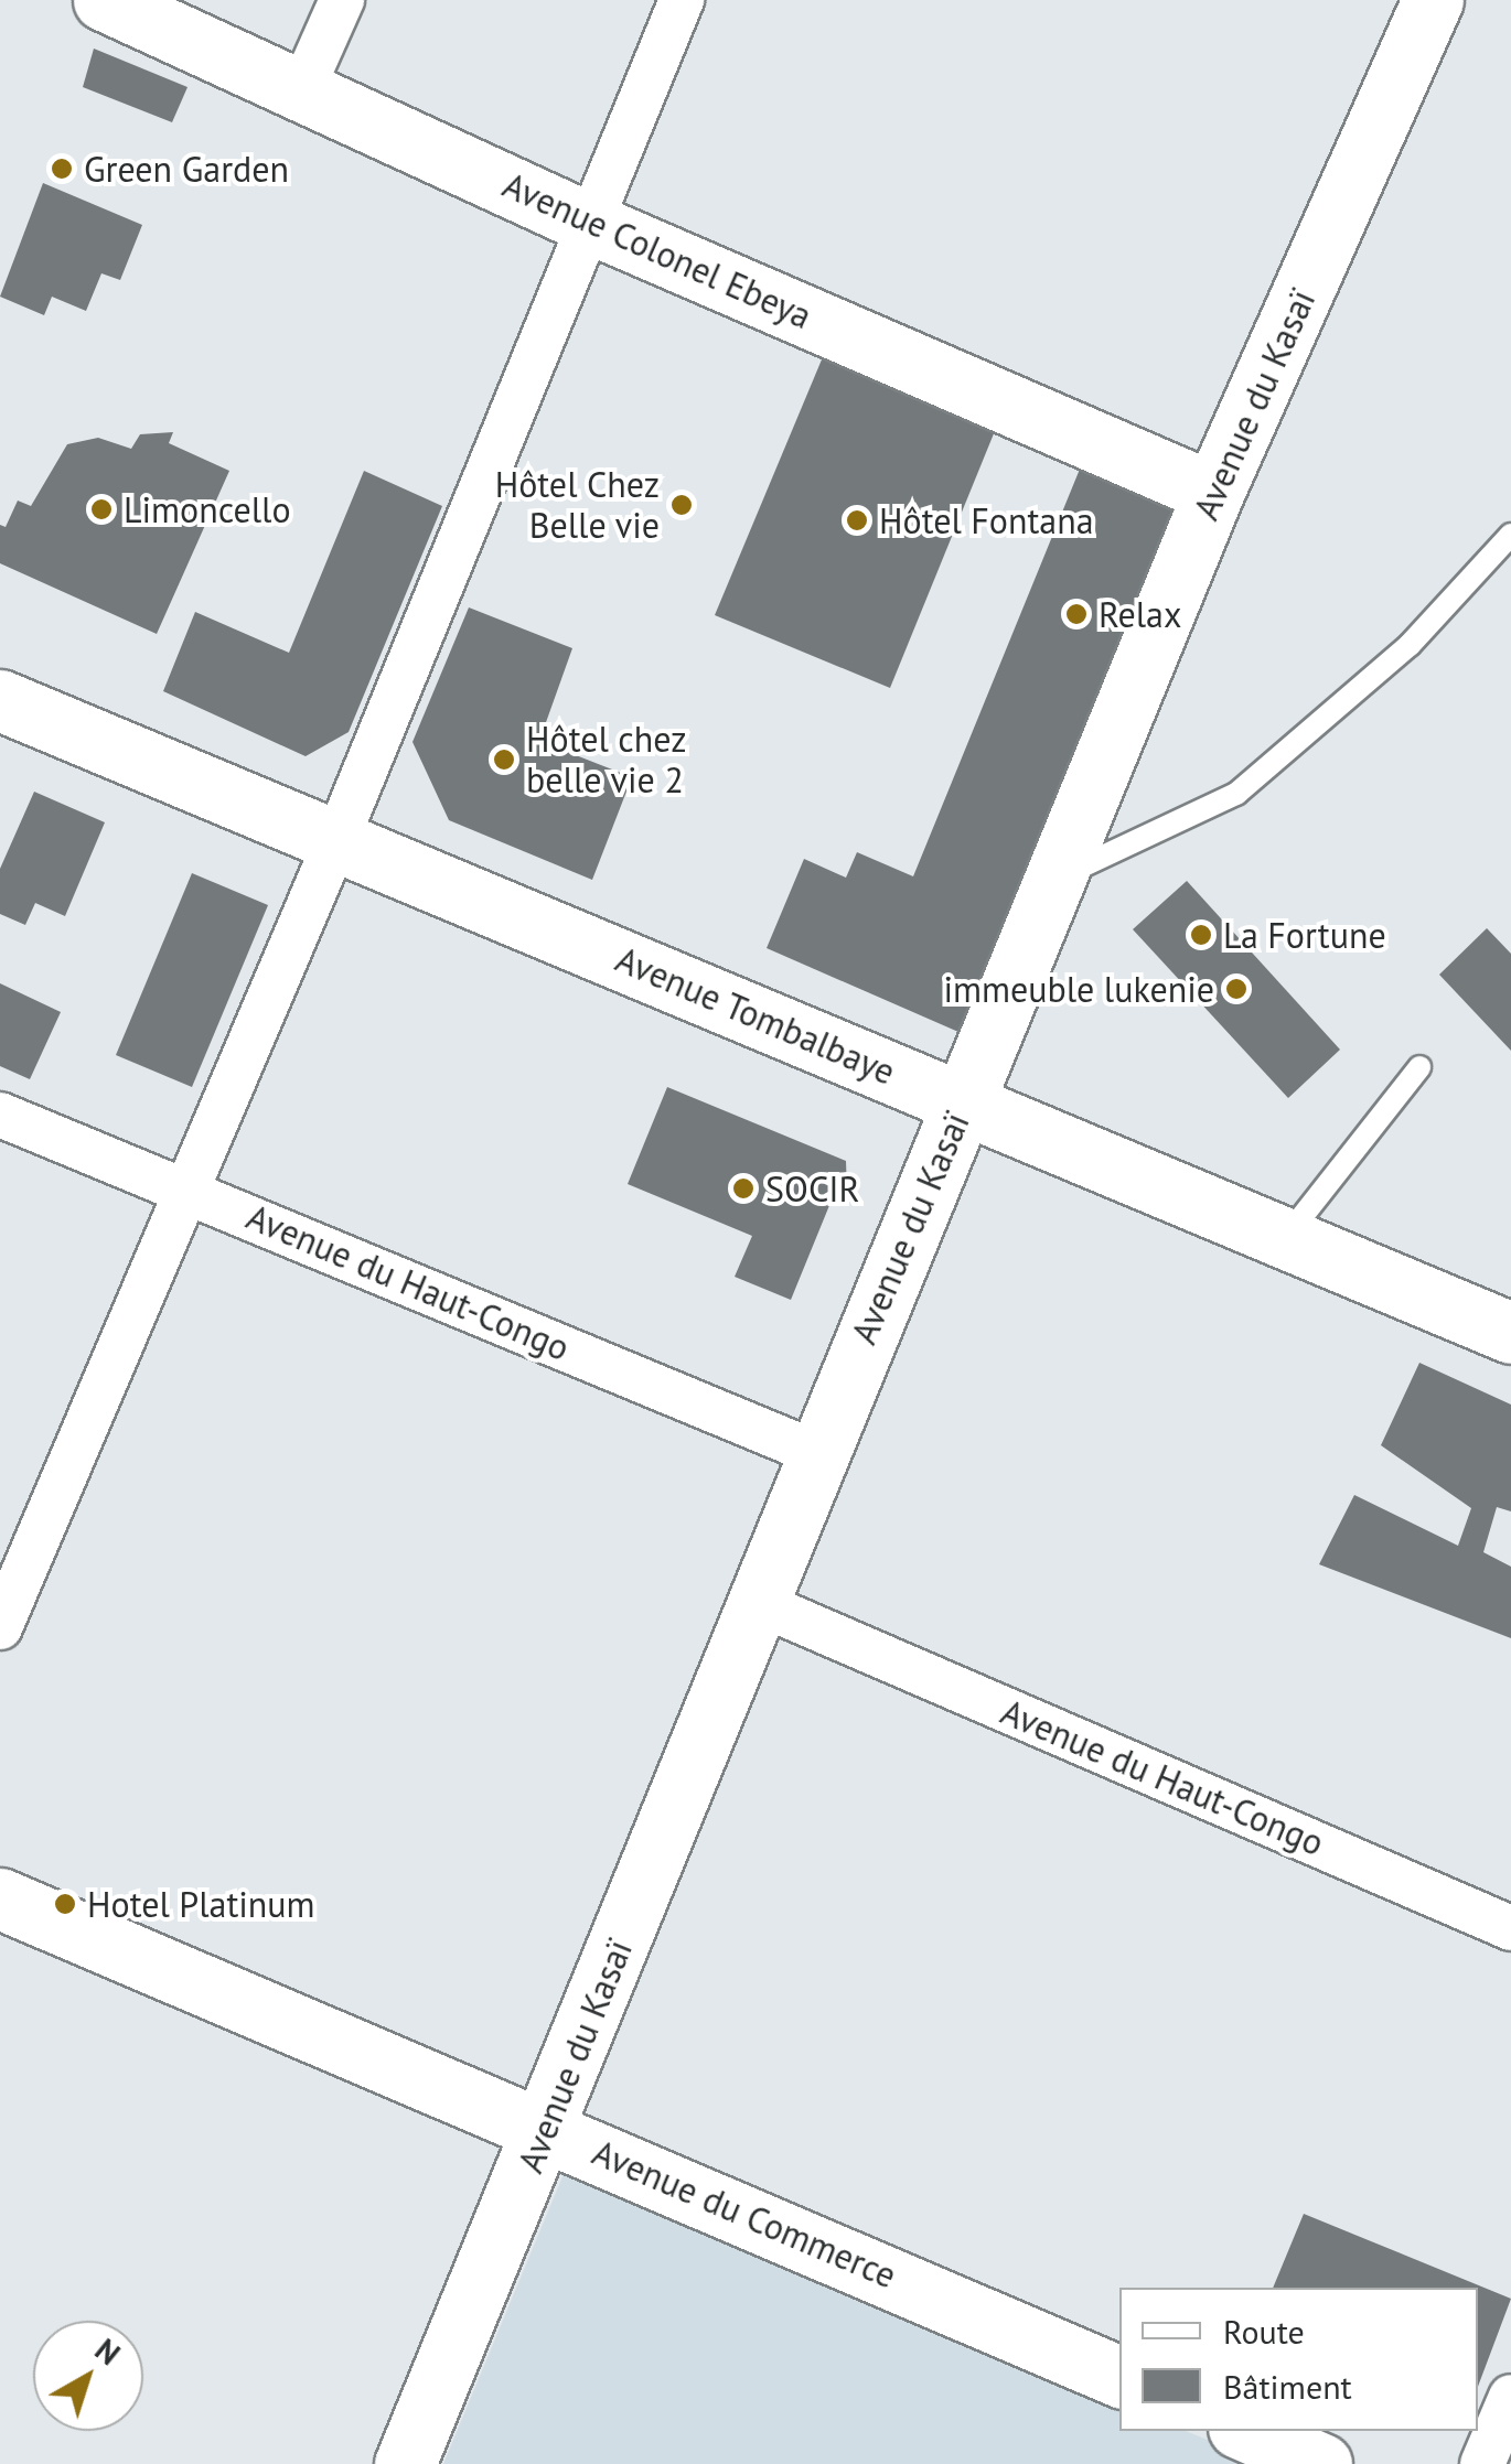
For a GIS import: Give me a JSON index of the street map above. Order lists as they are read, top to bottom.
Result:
{
  "streets": {
    "street": [
      "Avenue Colonel Ebeya",
      "Avenue du Kasaï",
      "Avenue Tombalbaye",
      "Avenue du Haut-Congo",
      "Avenue du Commerce"
    ]
  },
  "crossings": [
    ["Avenue Colonel Ebeya", "Avenue du Kasaï"],
    ["Avenue du Kasaï", "Avenue Tombalbaye"],
    ["Avenue du Kasaï", "Avenue du Haut-Congo"],
    ["Avenue du Kasaï", "Avenue du Commerce"]
  ],
  "places": [
    "Green Garden",
    "Hôtel Chez Belle vie",
    "Limoncello",
    "Hôtel Fontana",
    "Relax",
    "Hôtel chez belle vie 2",
    "La Fortune",
    "immeuble lukenie",
    "SOCIR",
    "Hotel Platinum"
  ],
  "legend": ["Route", "Bâtiment"],
  "north": "top right"
}
